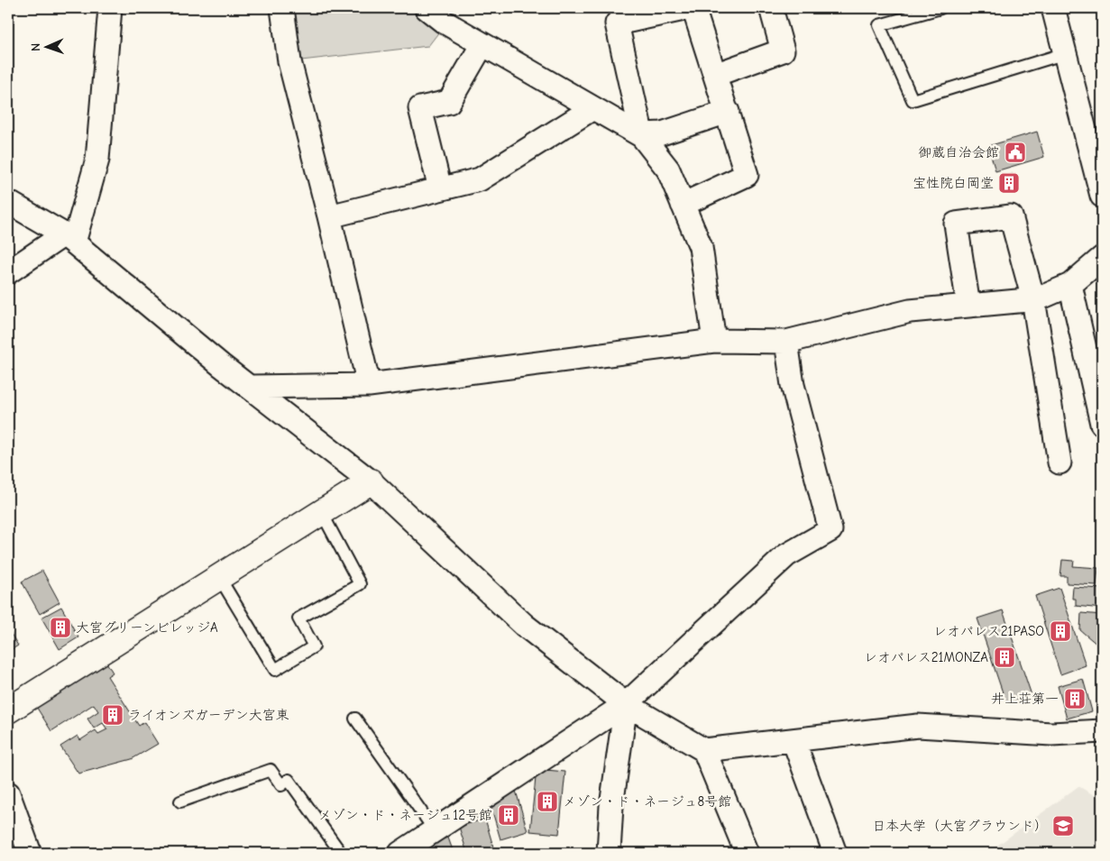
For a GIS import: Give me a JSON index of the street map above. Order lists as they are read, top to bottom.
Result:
{
  "places": {
    "public building": ["御蔵自治会館"],
    "building": [
      "宝性院白岡堂",
      "大宮グリーンビレッジA",
      "レオパレス21PASO",
      "レオパレス21MONZA",
      "井上荘第一",
      "ライオンズガーデン大宮東",
      "メゾン・ド・ネージュ8号館",
      "メゾン・ド・ネージュ12号館"
    ],
    "school or university": ["日本大学（大宮グラウンド）"]
  },
  "north": "left"
}
